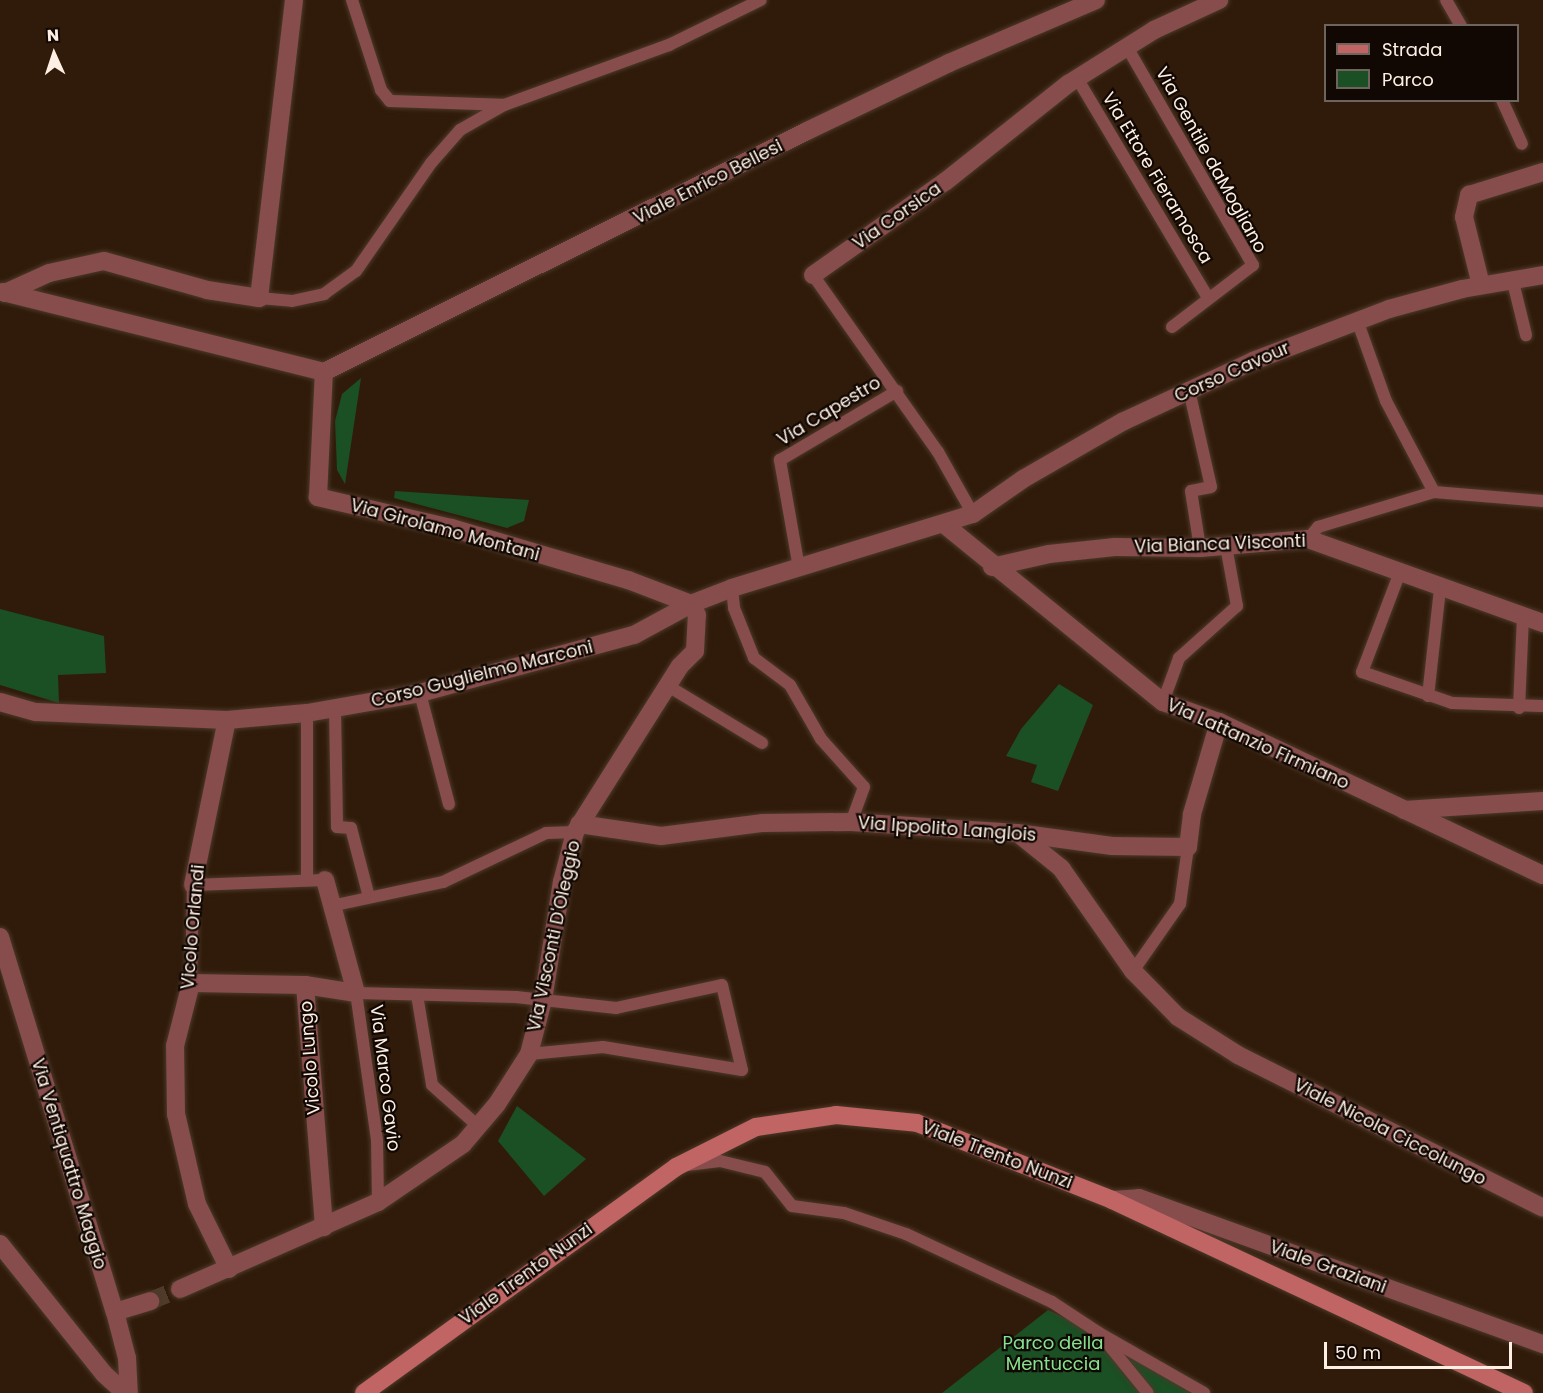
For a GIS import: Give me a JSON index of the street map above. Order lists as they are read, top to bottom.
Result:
{
  "streets": {
    "main road": ["Viale Trento Nunzi"],
    "street": [
      "Viale Enrico Bellesi",
      "Via Corsica",
      "Corso Cavour",
      "Via Girolamo Montani",
      "Via Bianca Visconti",
      "Corso Guglielmo Marconi",
      "Via Lattanzio Firmiano",
      "Via Ippolito Langlois",
      "Vicolo Orlandi",
      "Via Visconti D'Oleggio",
      "Vicolo Lungo",
      "Viale Nicola Ciccolungo",
      "Via Ventiquattro Maggio",
      "Viale Graziani"
    ],
    "lane": [
      "Via Gentile daMogliano",
      "Via Ettore Fieramosca",
      "Via Capestro",
      "Via Marco Gavio"
    ]
  },
  "crossings": [
    ["Via Gentile daMogliano", "Via Ettore Fieramosca"],
    ["Via Gentile daMogliano", "Via Corsica"],
    ["Via Ettore Fieramosca", "Via Corsica"],
    ["Viale Enrico Bellesi", "Via Girolamo Montani"],
    ["Via Corsica", "Corso Cavour"],
    ["Via Corsica", "Via Capestro"],
    ["Corso Cavour", "Corso Guglielmo Marconi"],
    ["Corso Cavour", "Via Lattanzio Firmiano"],
    ["Via Capestro", "Corso Guglielmo Marconi"],
    ["Via Girolamo Montani", "Corso Guglielmo Marconi"],
    ["Via Girolamo Montani", "Via Visconti D'Oleggio"],
    ["Via Bianca Visconti", "Via Lattanzio Firmiano"],
    ["Corso Guglielmo Marconi", "Via Lattanzio Firmiano"],
    ["Corso Guglielmo Marconi", "Vicolo Orlandi"],
    ["Corso Guglielmo Marconi", "Via Visconti D'Oleggio"],
    ["Via Ippolito Langlois", "Via Visconti D'Oleggio"],
    ["Via Ippolito Langlois", "Viale Nicola Ciccolungo"],
    ["Vicolo Orlandi", "Via Visconti D'Oleggio"],
    ["Via Visconti D'Oleggio", "Vicolo Lungo"],
    ["Via Visconti D'Oleggio", "Via Marco Gavio"],
    ["Vicolo Lungo", "Via Marco Gavio"],
    ["Viale Trento Nunzi", "Viale Graziani"]
  ],
  "parks": ["Parco della Mentuccia"],
  "legend": ["Strada", "Parco"],
  "scale_bar": "50 m",
  "north": "top"
}
